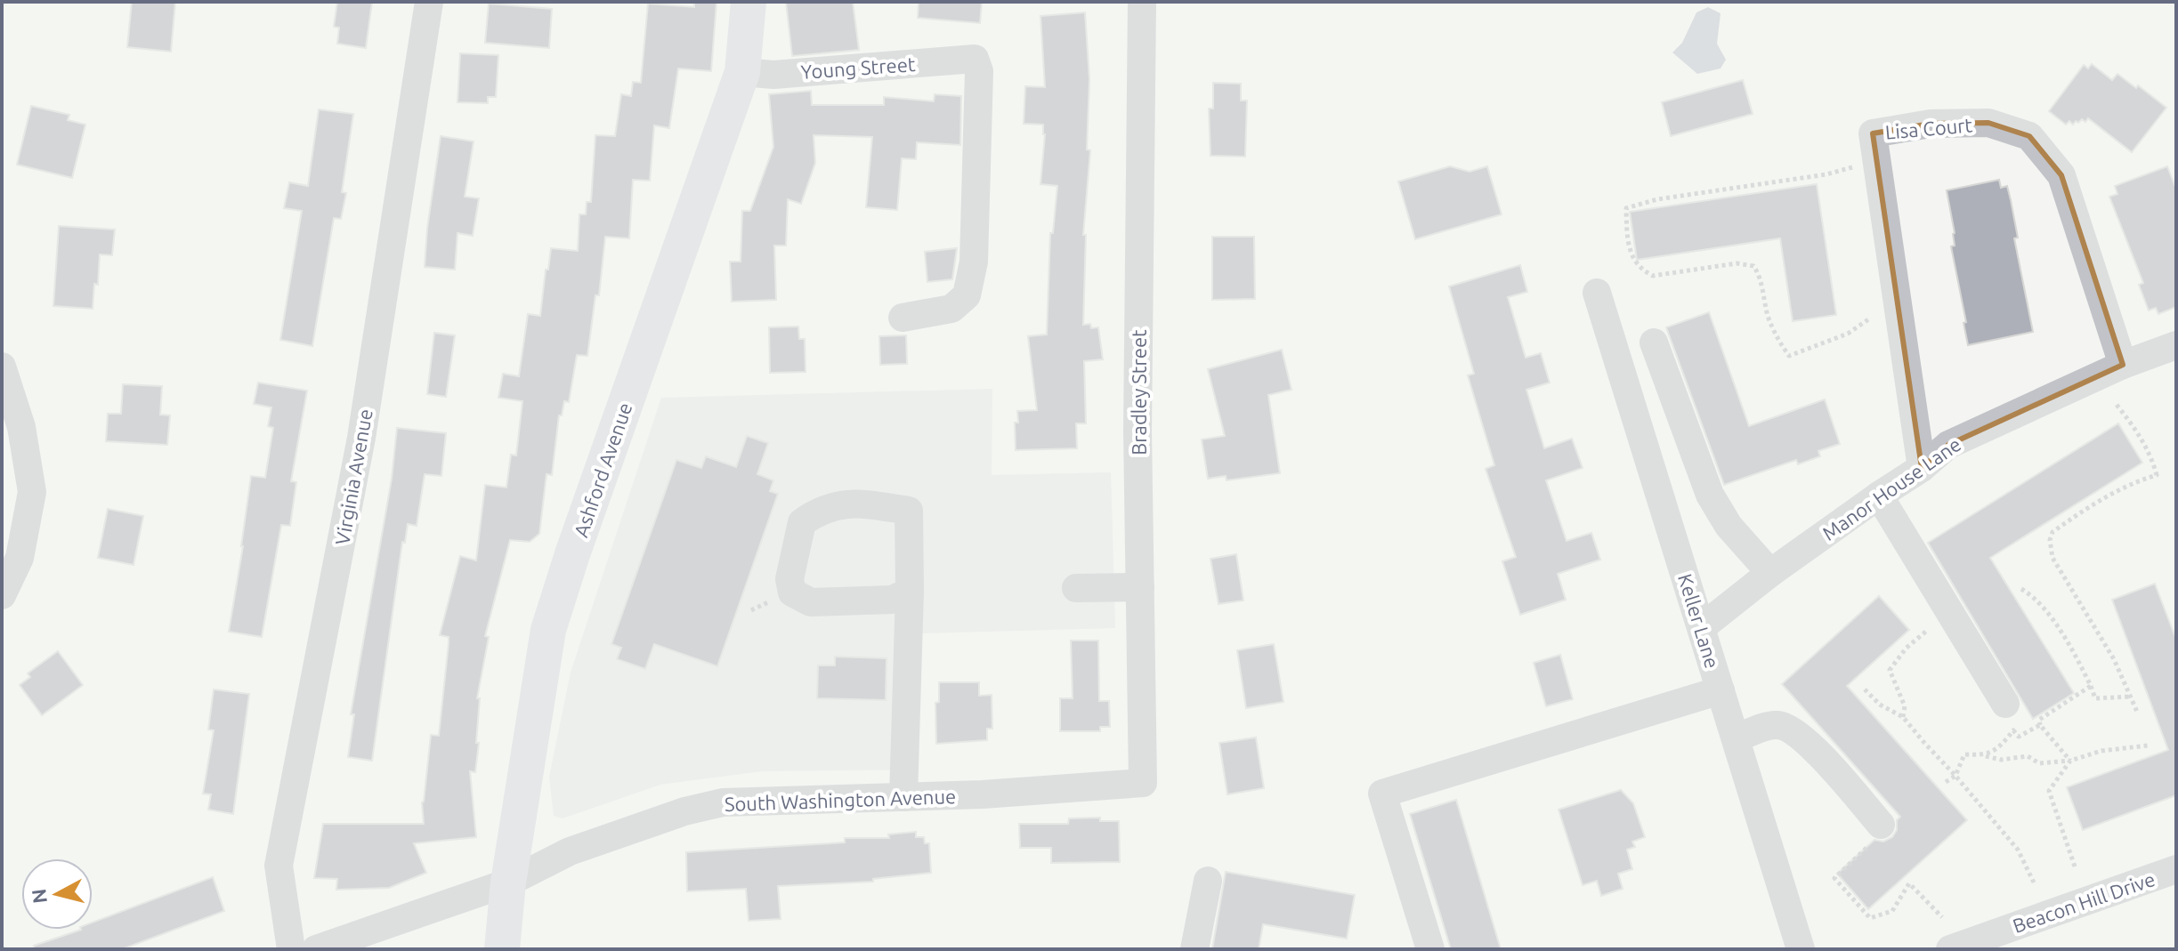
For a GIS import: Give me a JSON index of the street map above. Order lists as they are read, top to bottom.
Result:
{
  "streets": {
    "main road": ["Ashford Avenue"],
    "street": [
      "Young Street",
      "Lisa Court",
      "Bradley Street",
      "Virginia Avenue",
      "Manor House Lane",
      "Keller Lane",
      "South Washington Avenue",
      "Beacon Hill Drive"
    ]
  },
  "crossings": [
    ["Young Street", "Ashford Avenue"],
    ["Lisa Court", "Manor House Lane"],
    ["Bradley Street", "South Washington Avenue"],
    ["Ashford Avenue", "South Washington Avenue"],
    ["Manor House Lane", "Keller Lane"]
  ],
  "north": "left"
}
